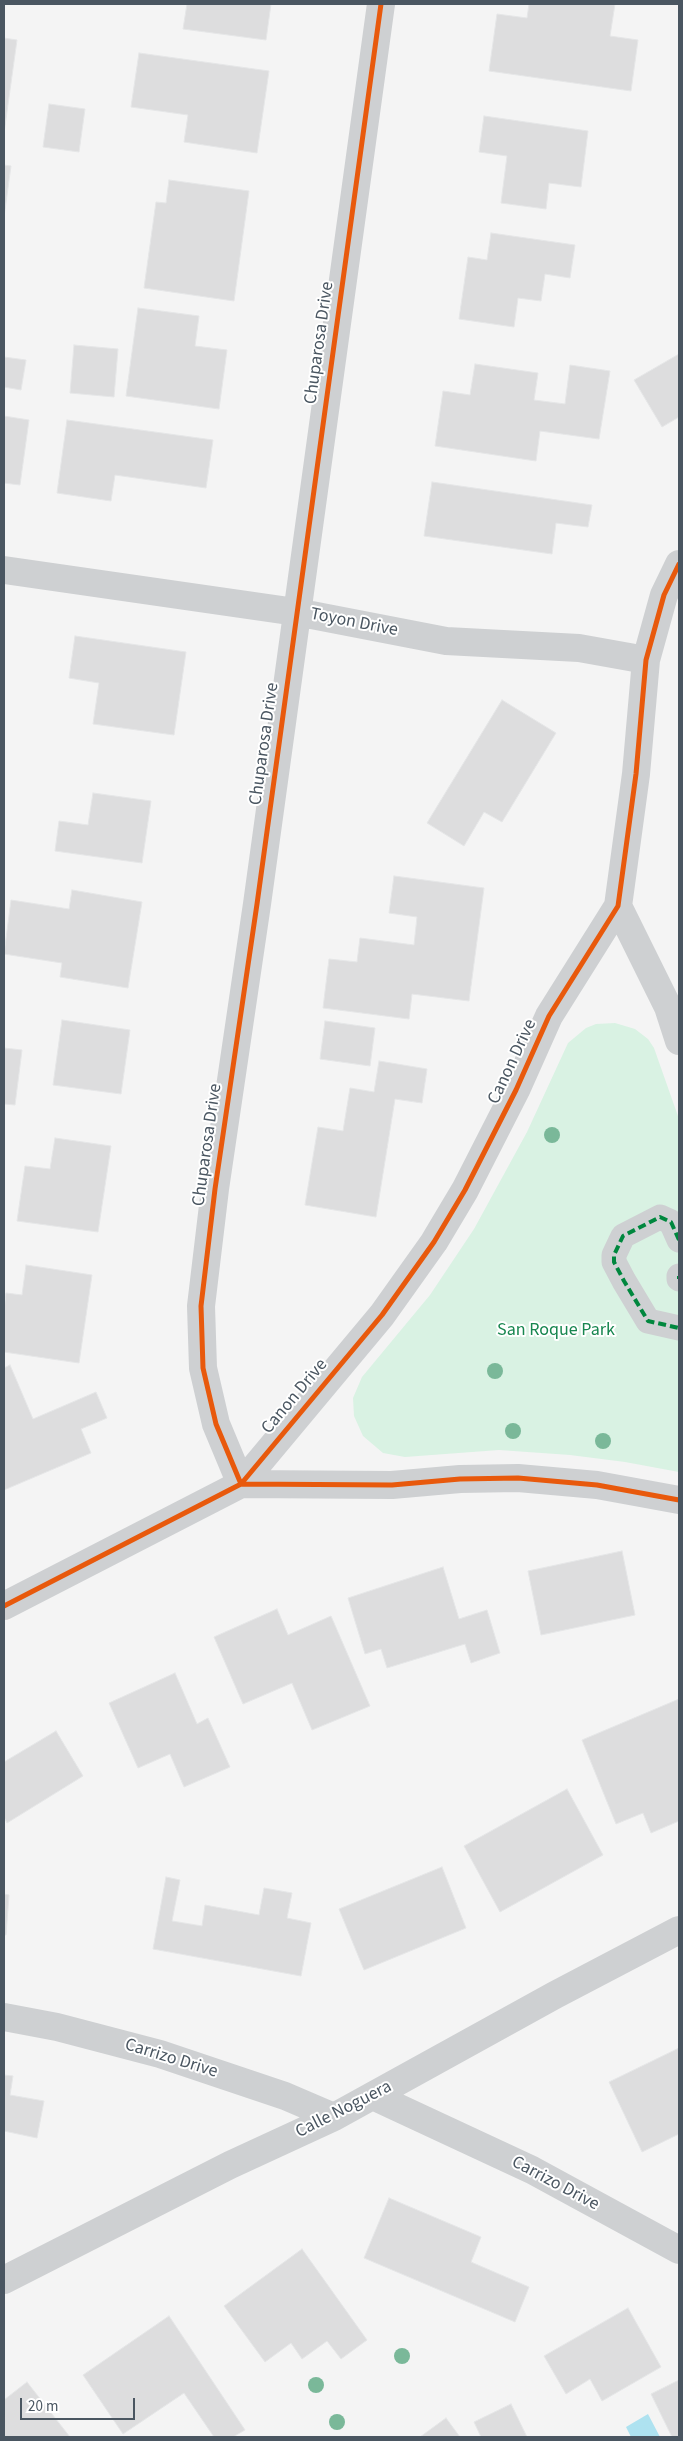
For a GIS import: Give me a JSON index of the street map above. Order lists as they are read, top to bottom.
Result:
{
  "streets": {
    "street": [
      "Chuparosa Drive",
      "Toyon Drive",
      "Canon Drive",
      "Carrizo Drive",
      "Calle Noguera"
    ]
  },
  "crossings": [
    ["Chuparosa Drive", "Toyon Drive"],
    ["Chuparosa Drive", "Canon Drive"],
    ["Toyon Drive", "Canon Drive"],
    ["Carrizo Drive", "Calle Noguera"]
  ],
  "parks": ["San Roque Park"],
  "scale_bar": "20 m"
}
